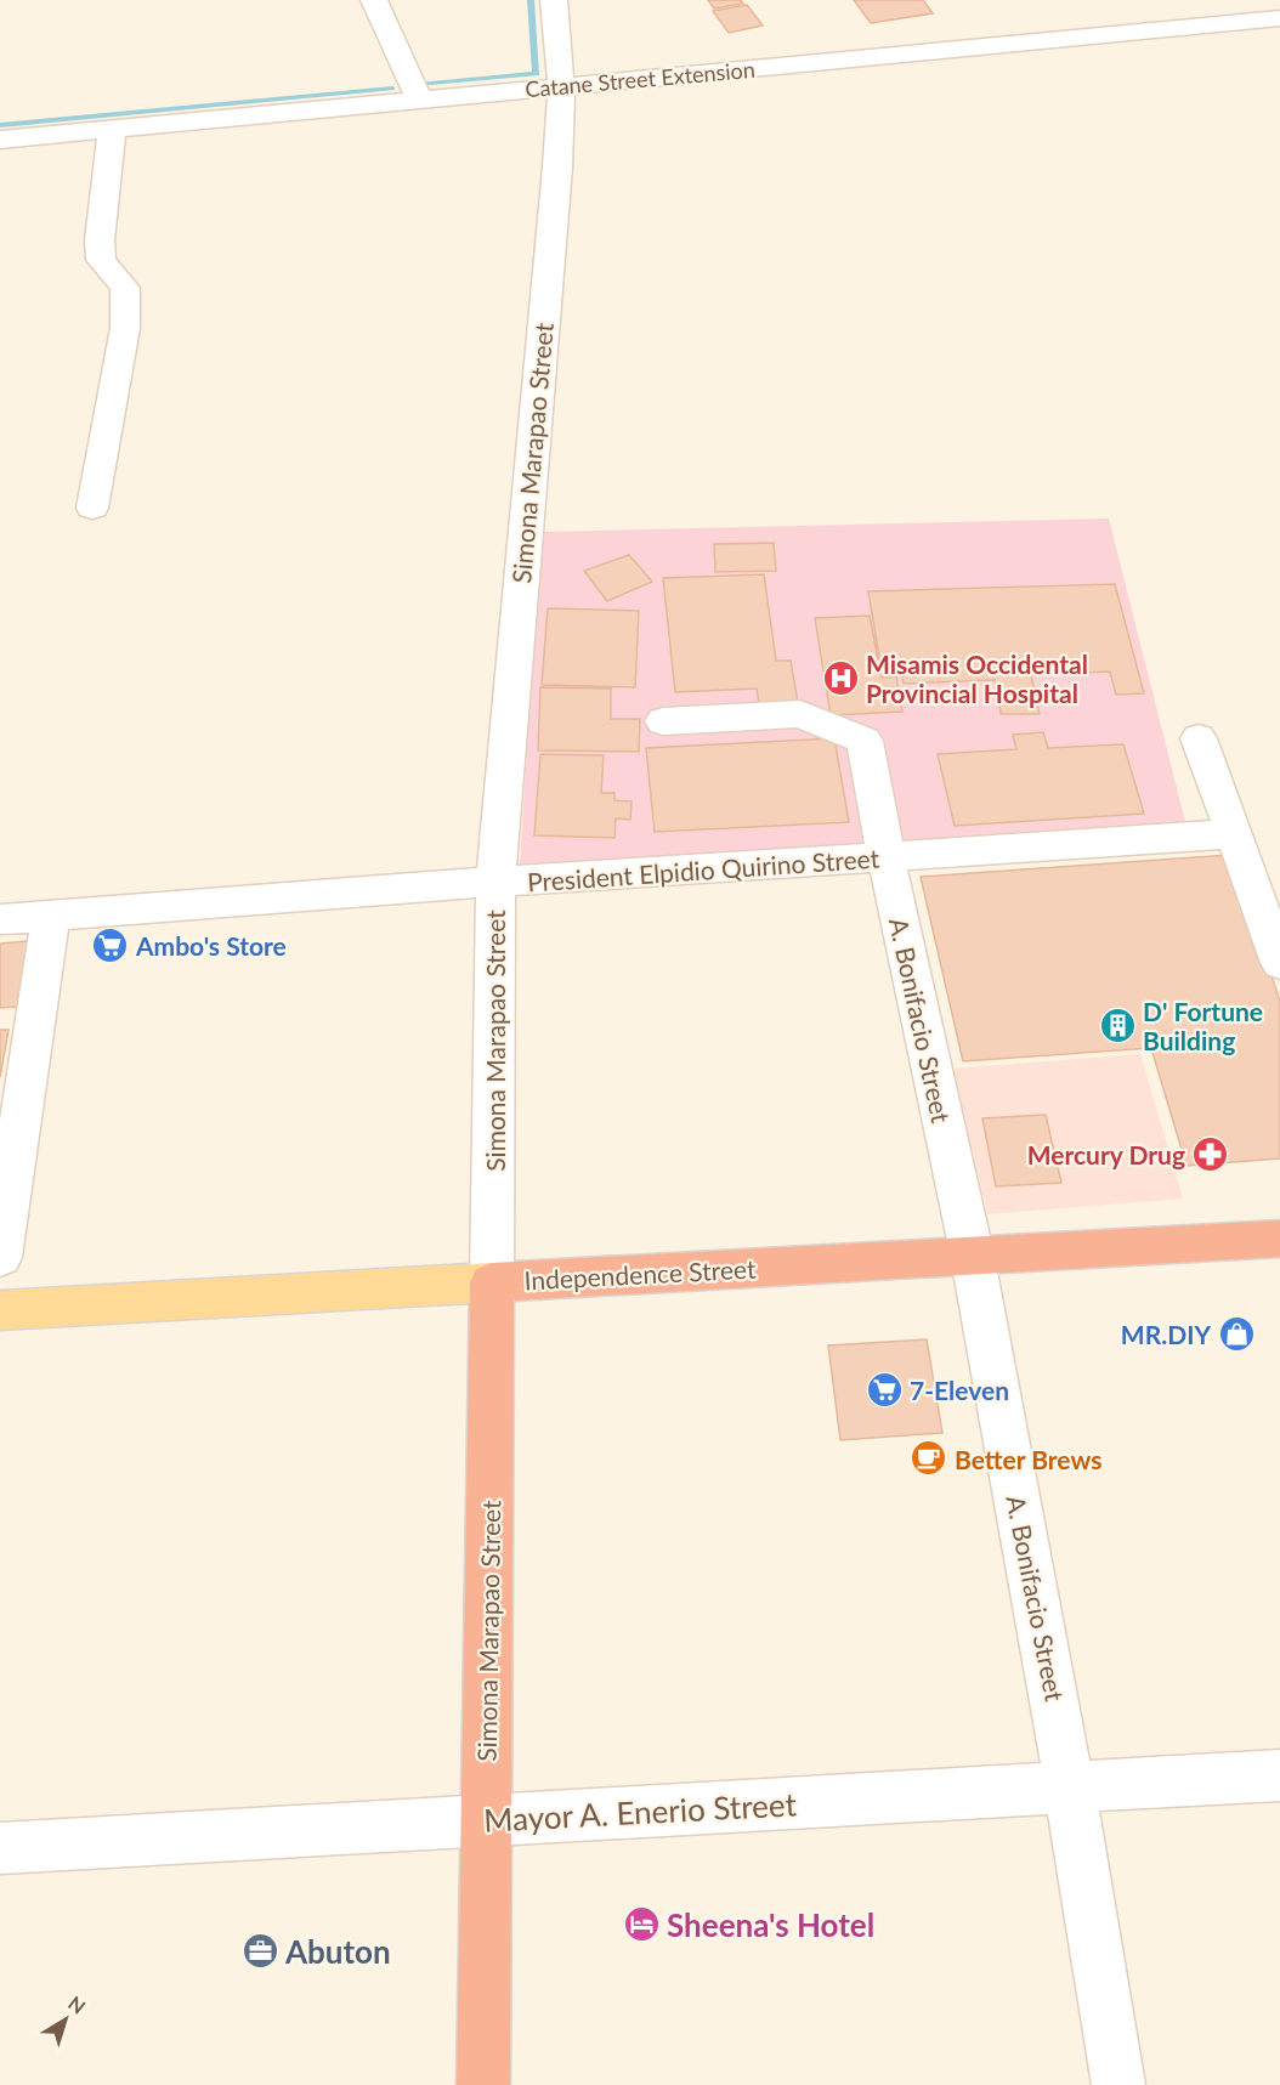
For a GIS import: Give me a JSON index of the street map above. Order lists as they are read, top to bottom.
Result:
{
  "streets": {
    "highway": ["Simona Marapao Street", "Independence Street"],
    "street": [
      "Catane Street Extension",
      "President Elpidio Quirino Street",
      "A. Bonifacio Street",
      "Mayor A. Enerio Street"
    ]
  },
  "crossings": [
    ["Catane Street Extension", "Simona Marapao Street"],
    ["Simona Marapao Street", "President Elpidio Quirino Street"],
    ["Simona Marapao Street", "Independence Street"],
    ["Simona Marapao Street", "Mayor A. Enerio Street"],
    ["President Elpidio Quirino Street", "A. Bonifacio Street"],
    ["A. Bonifacio Street", "Independence Street"],
    ["A. Bonifacio Street", "Mayor A. Enerio Street"]
  ],
  "places": {
    "hospital": ["Misamis Occidental Provincial Hospital"],
    "supermarket": ["Ambo's Store", "7-Eleven"],
    "building": ["D' Fortune Building"],
    "pharmacy": ["Mercury Drug"],
    "shop": ["MR.DIY"],
    "cafe": ["Better Brews"],
    "hotel": ["Sheena's Hotel"],
    "office": ["Abuton"]
  },
  "north": "top right"
}
